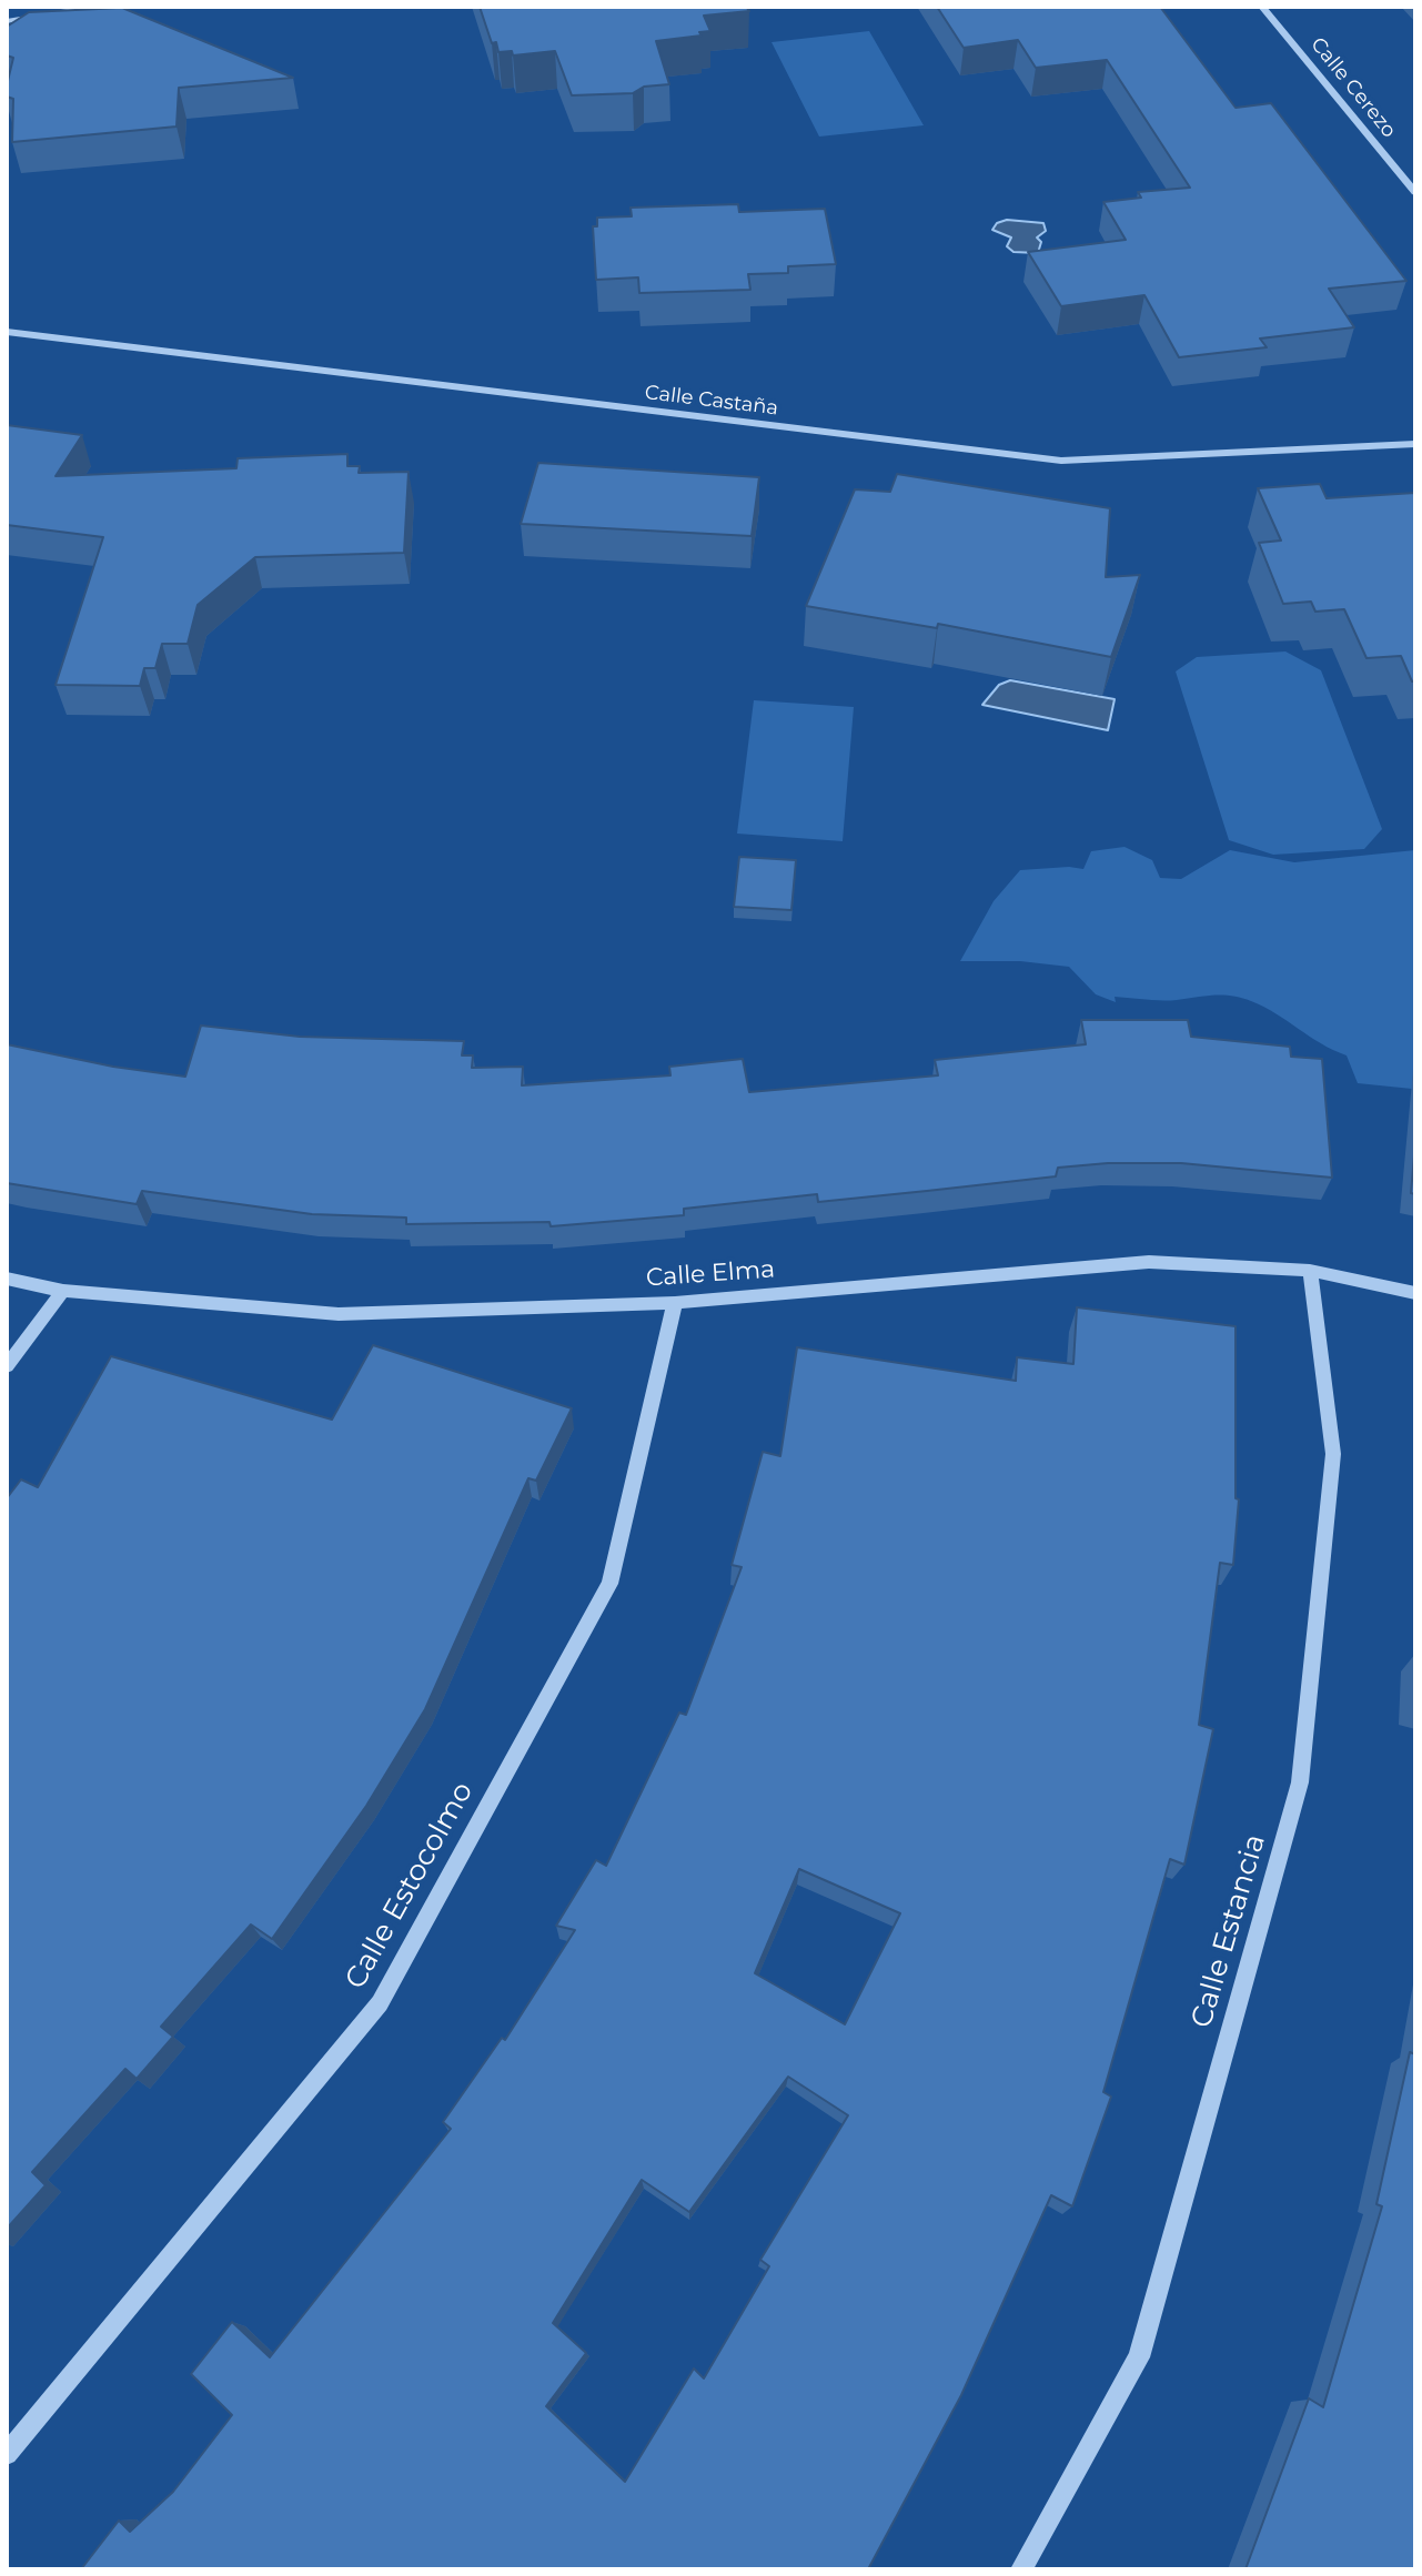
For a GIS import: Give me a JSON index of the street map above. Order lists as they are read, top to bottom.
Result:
{
  "streets": {
    "street": [
      "Calle Cerezo",
      "Calle Castaña",
      "Calle Elma",
      "Calle Estocolmo",
      "Calle Estancia"
    ]
  },
  "crossings": [
    ["Calle Elma", "Calle Estocolmo"],
    ["Calle Elma", "Calle Estancia"]
  ]
}
